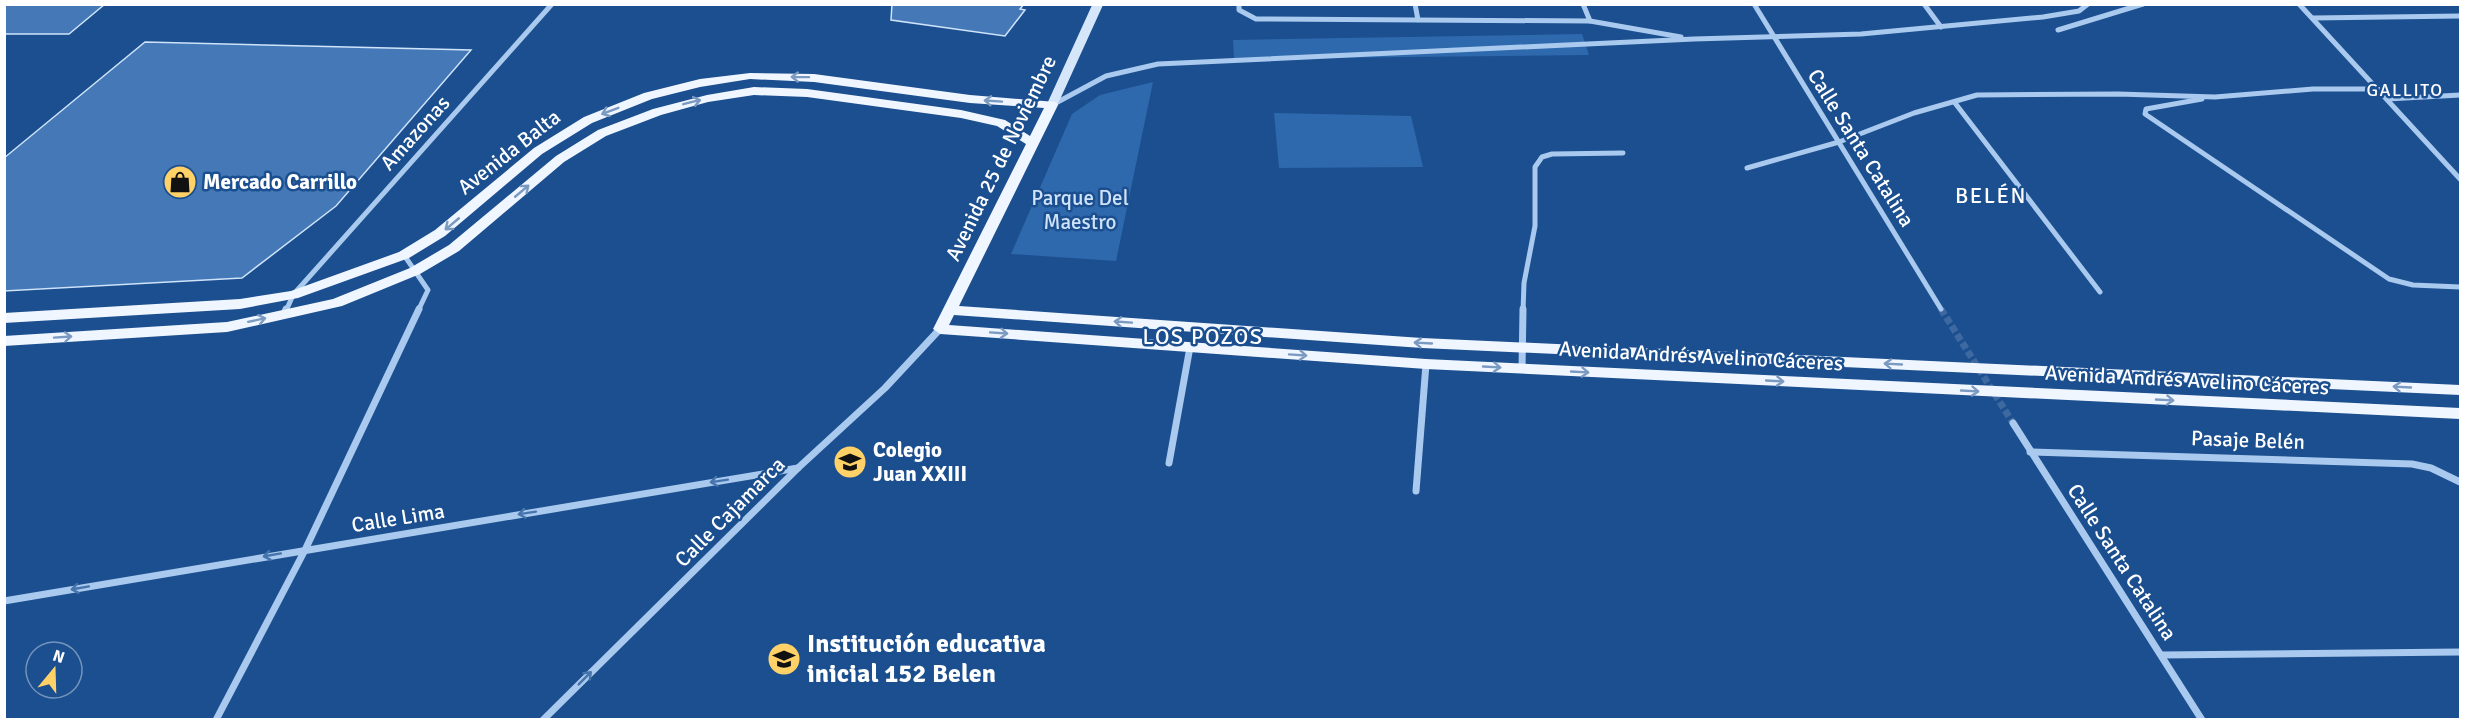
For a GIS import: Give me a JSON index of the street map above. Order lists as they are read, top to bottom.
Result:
{
  "streets": {
    "main road": ["Avenida Balta", "Avenida 25 de Noviembre", "Avenida Andrés Avelino Cáceres"],
    "street": [
      "Amazonas",
      "Calle Santa Catalina",
      "Pasaje Belén",
      "Calle Cajamarca",
      "Calle Lima"
    ]
  },
  "crossings": [
    ["Amazonas", "Avenida Balta"],
    ["Calle Santa Catalina", "Pasaje Belén"],
    ["Avenida Balta", "Avenida 25 de Noviembre"],
    ["Avenida 25 de Noviembre", "Avenida Andrés Avelino Cáceres"],
    ["Avenida 25 de Noviembre", "Calle Cajamarca"],
    ["Avenida Andrés Avelino Cáceres", "Calle Cajamarca"],
    ["Calle Cajamarca", "Calle Lima"]
  ],
  "one_way": ["Calle Cajamarca", "Calle Lima"],
  "districts": ["GALLITO", "BELÉN", "LOS POZOS"],
  "parks": ["Parque Del Maestro"],
  "places": {
    "shop": ["Mercado Carrillo"],
    "school or university": ["Colegio Juan XXIII", "Institución educativa inicial 152 Belen"]
  },
  "north": "top"
}
